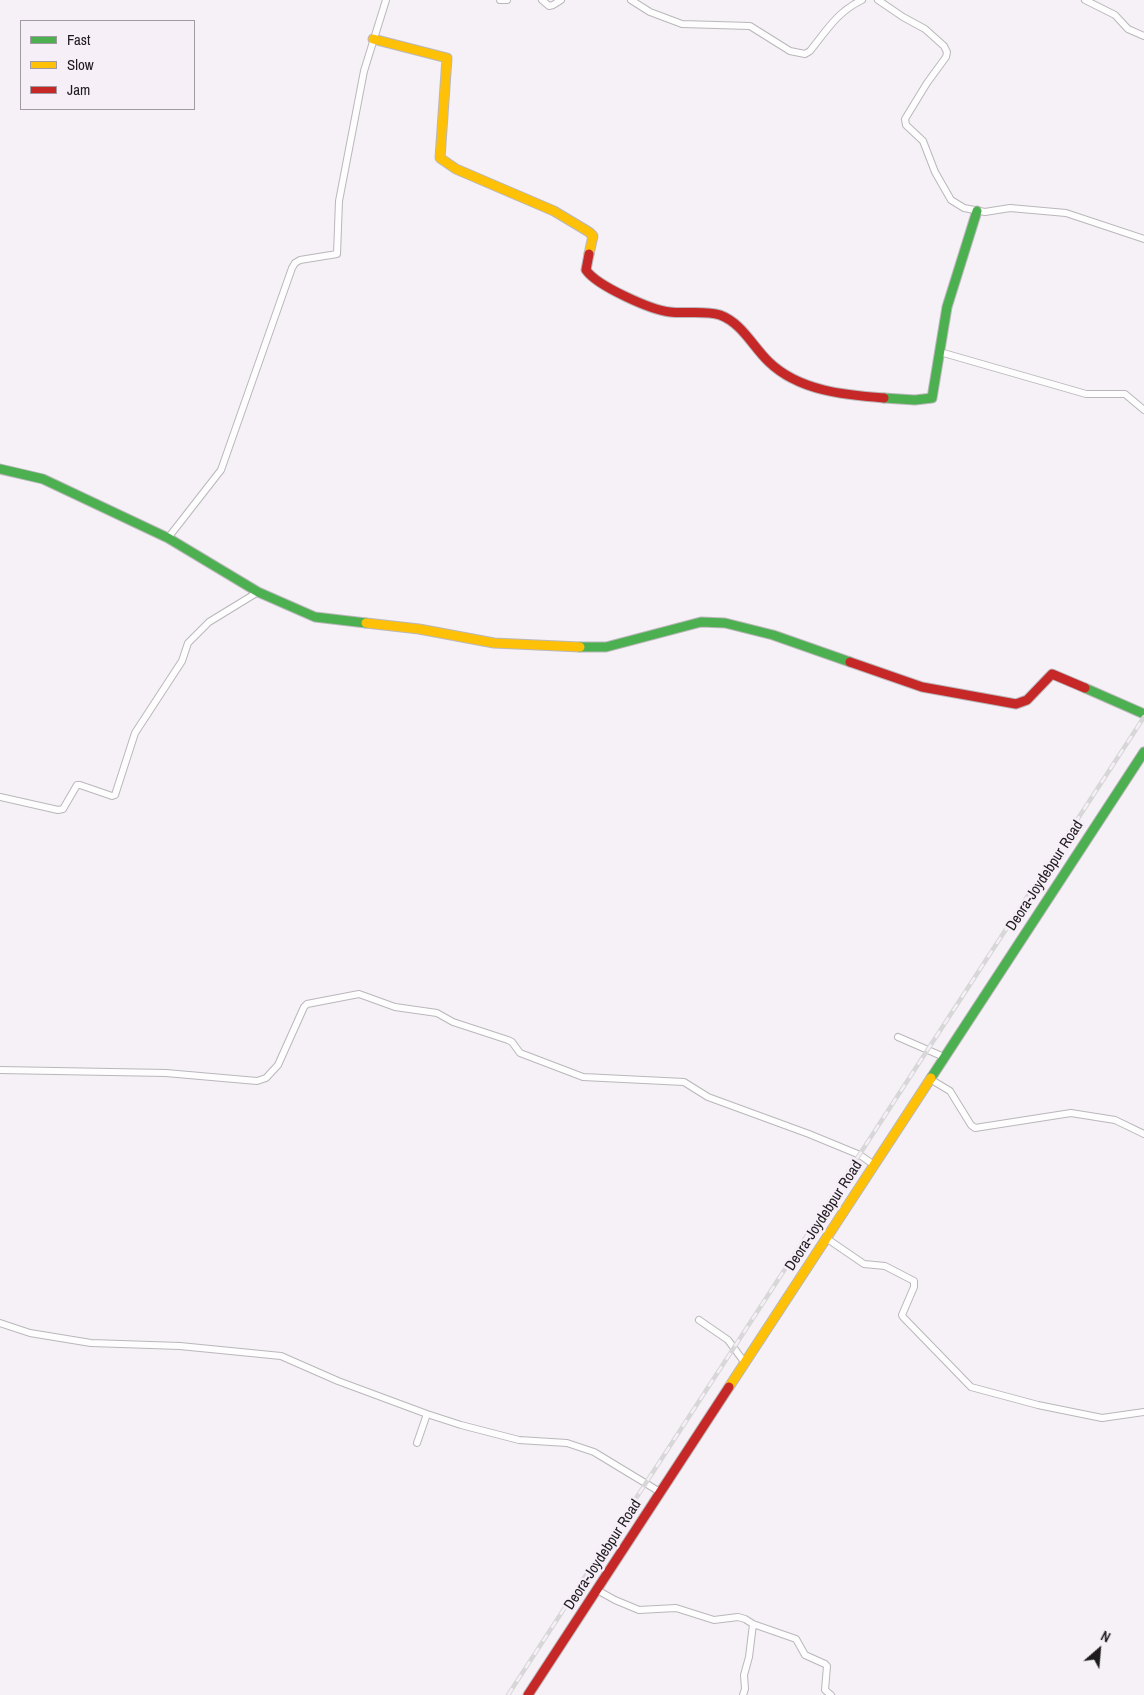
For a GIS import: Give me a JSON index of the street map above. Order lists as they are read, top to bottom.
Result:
{
  "streets": {
    "street": ["Deora-Joydebpur Road"]
  },
  "legend": ["Fast", "Slow", "Jam"],
  "north": "top right"
}
